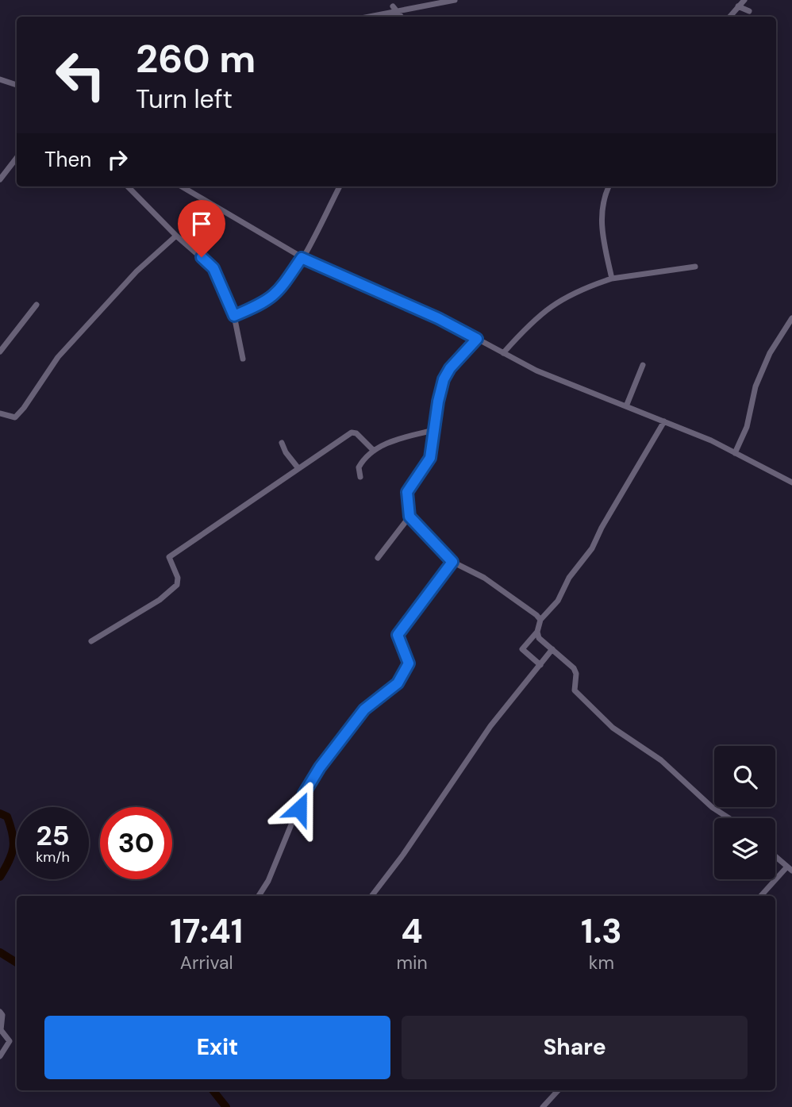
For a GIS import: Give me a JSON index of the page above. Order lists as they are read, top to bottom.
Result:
{
  "page": {
    "turn": ["260 m", "Turn left"],
    "then": "Then",
    "speed": "25 km/h",
    "limit": "30",
    "eta": [
      "17:41",
      "Arrival",
      "4",
      "min",
      "1.3",
      "km"
    ],
    "buttons": ["Exit", "Share"]
  }
}
